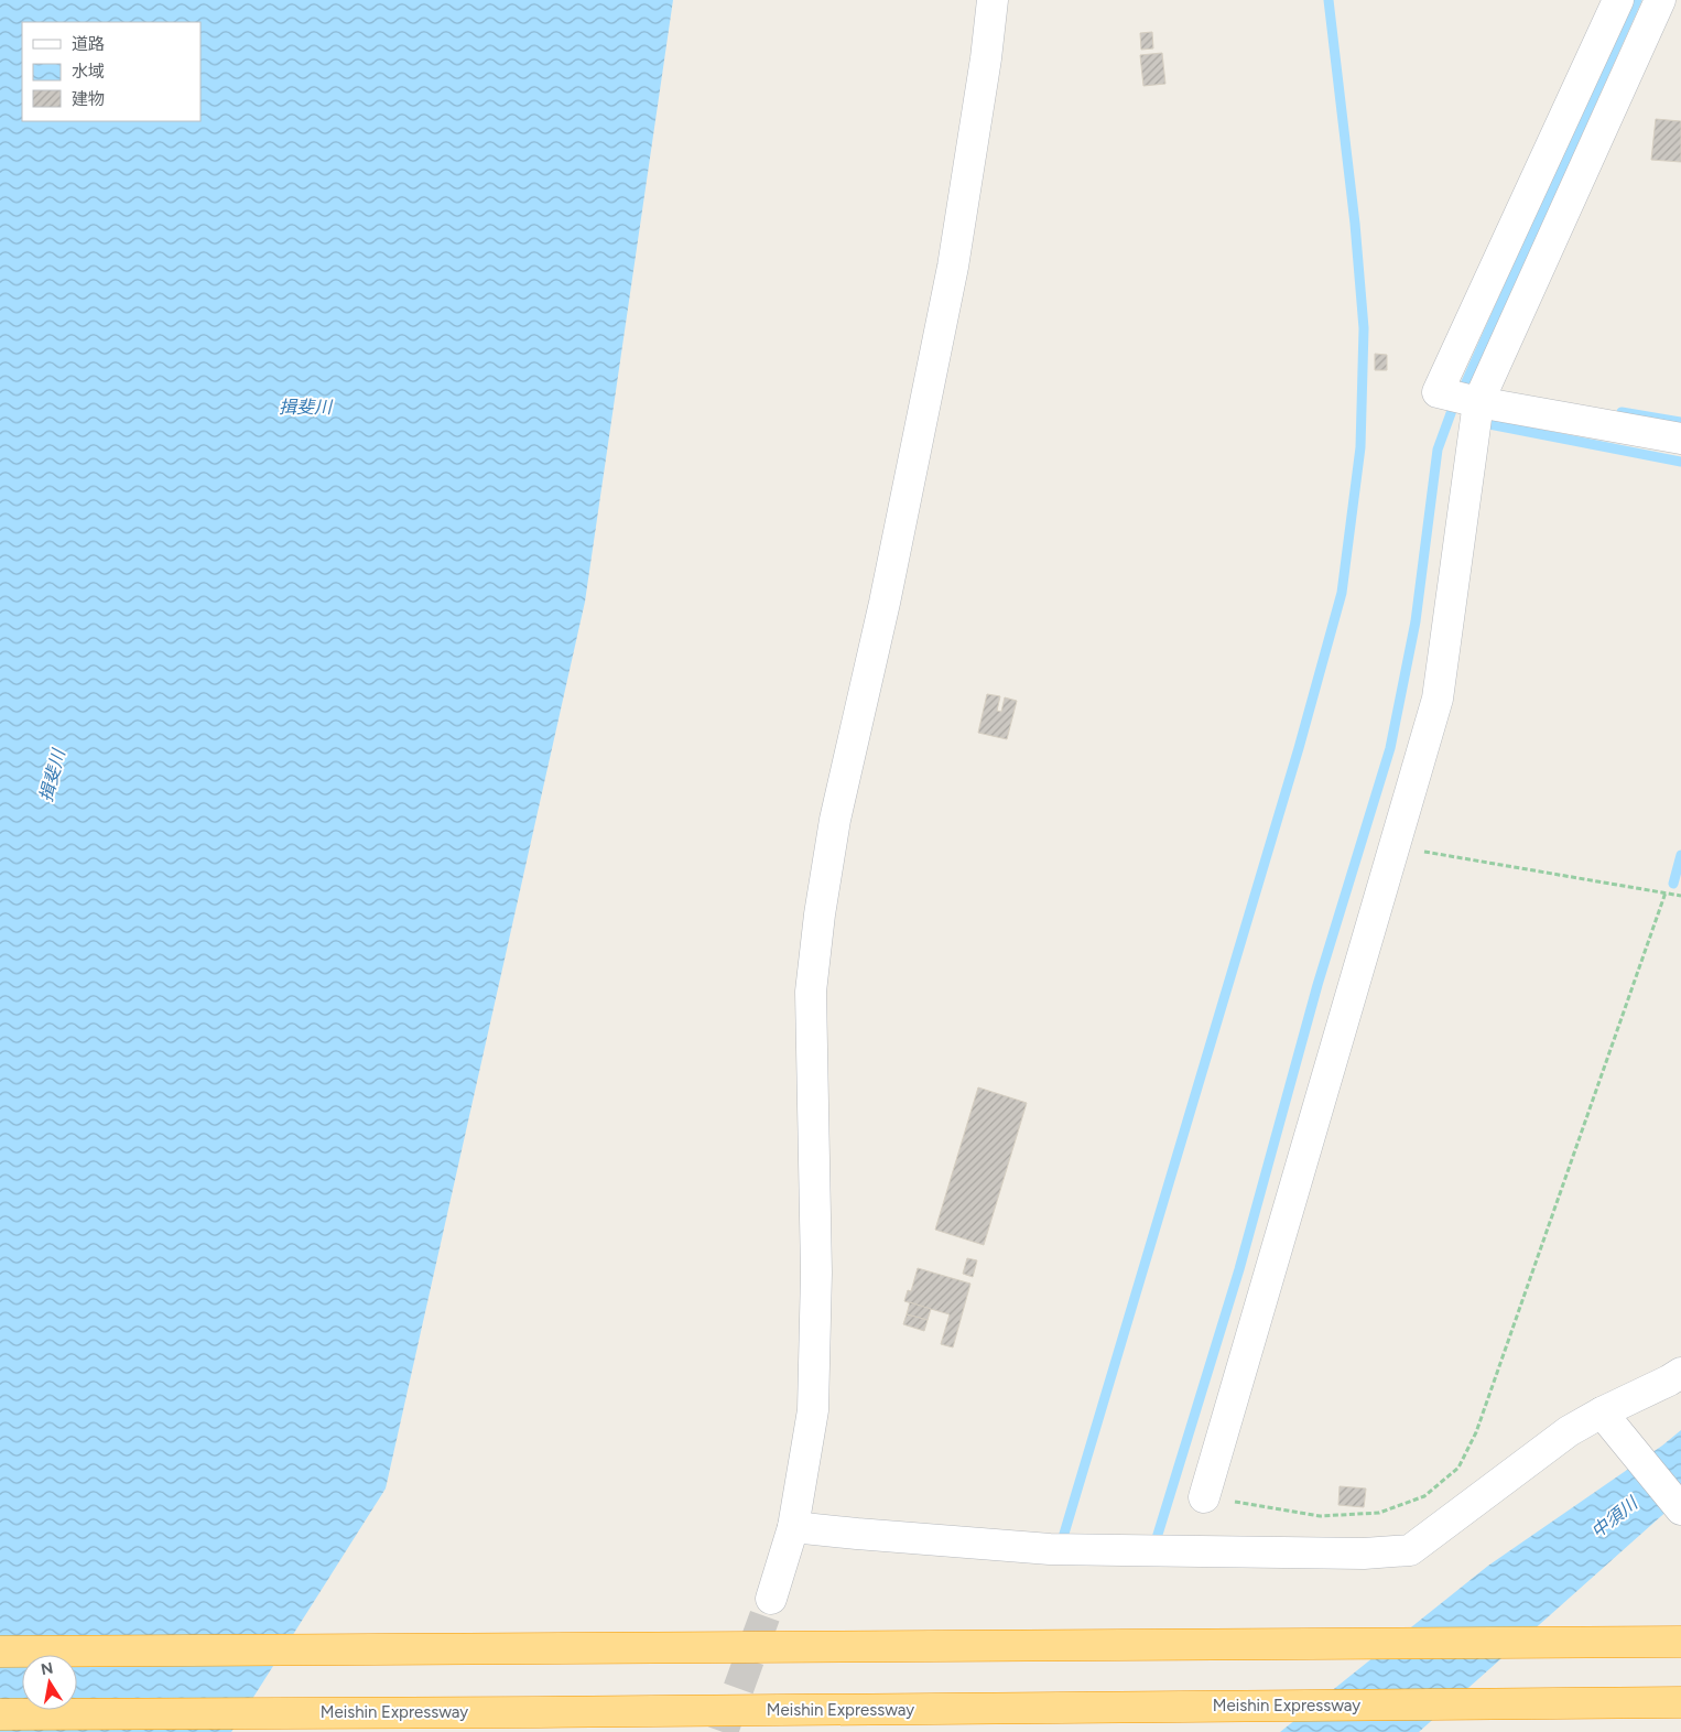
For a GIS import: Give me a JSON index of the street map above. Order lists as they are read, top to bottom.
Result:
{
  "streets": {
    "highway": ["Meishin Expressway"]
  },
  "water": ["揖斐川", "中須川"],
  "legend": ["道路", "水域", "建物"],
  "north": "top"
}
